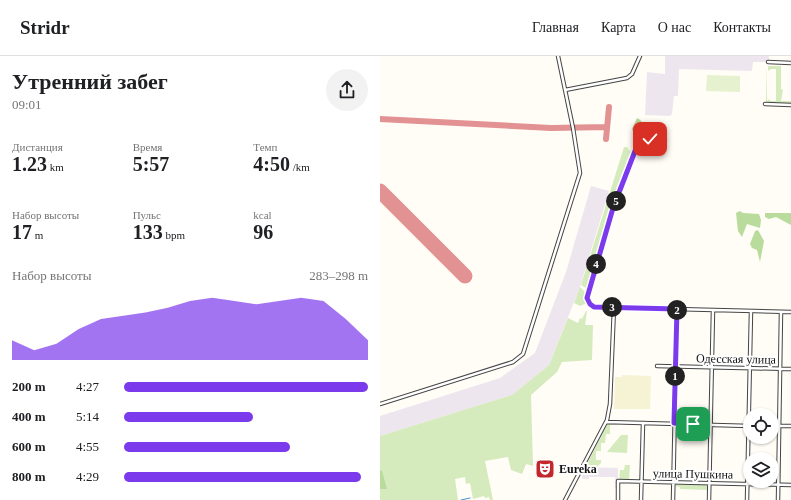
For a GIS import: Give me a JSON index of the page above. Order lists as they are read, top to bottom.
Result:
{
  "streets": {
    "street": ["Одесская улица", "улица Пушкина"]
  },
  "places": {
    "theatre": ["Eureka"]
  },
  "page": {
    "header": "Stridr",
    "nav": [
      "Главная",
      "Карта",
      "О нас",
      "Контакты"
    ],
    "heading": ["Утренний забег", "09:01"],
    "stats": [
      ["Дистанция", "1.23 km"],
      ["Время", "5:57"],
      ["Темп", "4:50 /km"],
      ["Набор высоты", "17 m"],
      ["Пульс", "133 bpm"],
      ["kcal", "96"]
    ],
    "pins": [
      "5",
      "4",
      "3",
      "2",
      "1"
    ],
    "chart": ["Набор высоты", "283–298 m"],
    "list": [
      {
        "name": "200 m",
        "note": "4:27"
      },
      {
        "name": "400 m",
        "note": "5:14"
      },
      {
        "name": "600 m",
        "note": "4:55"
      },
      {
        "name": "800 m",
        "note": "4:29"
      }
    ]
  }
}
